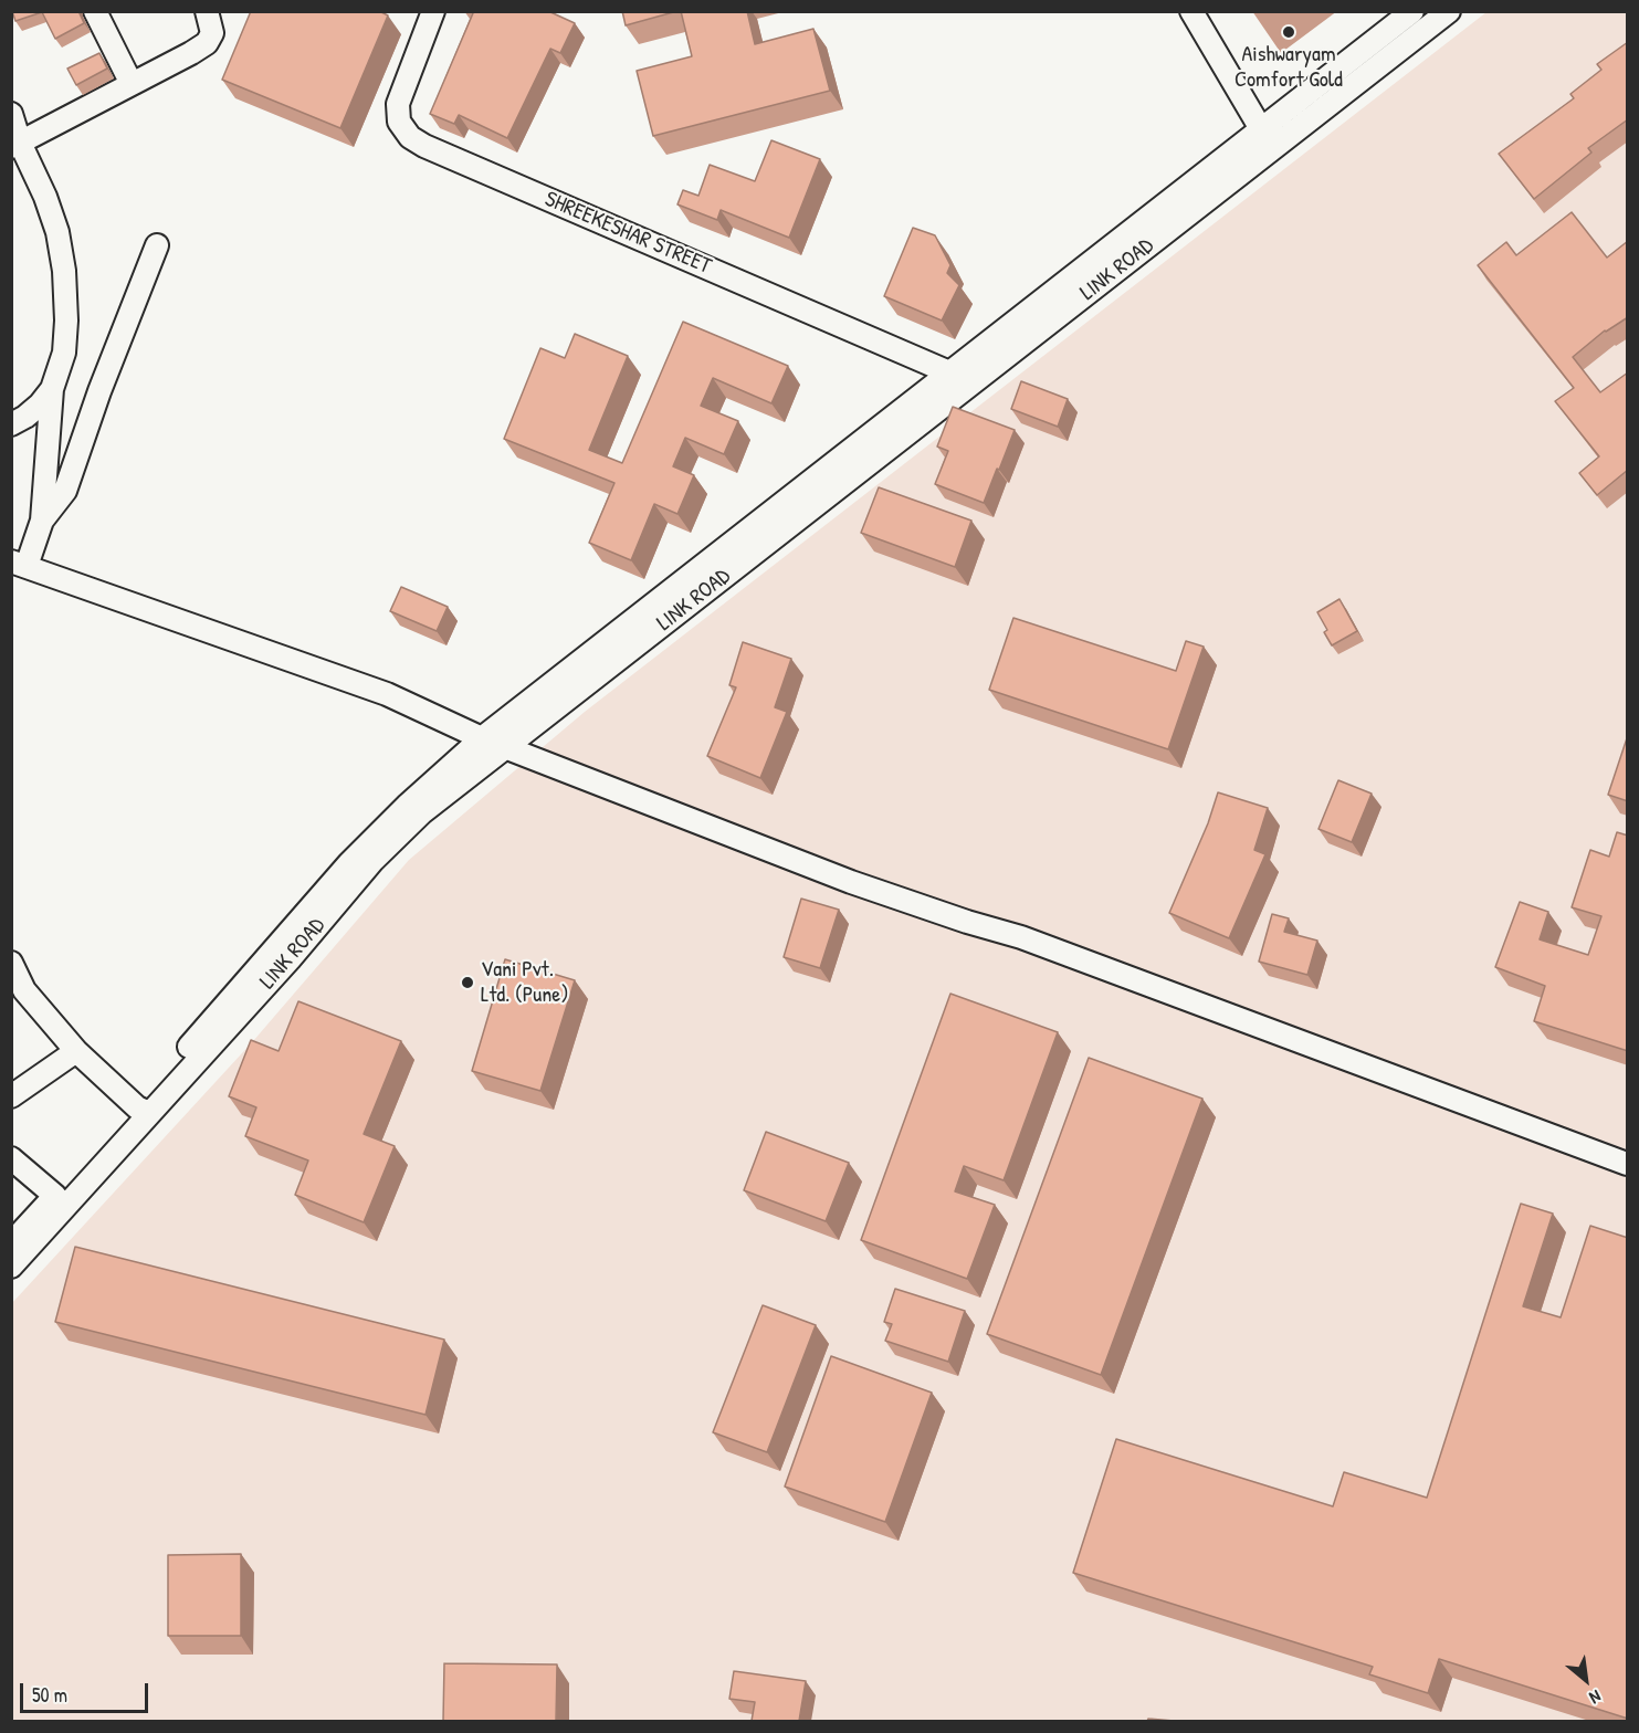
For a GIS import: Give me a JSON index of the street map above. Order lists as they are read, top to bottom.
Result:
{
  "streets": {
    "street": ["SHREEKESHAR STREET", "LINK ROAD"]
  },
  "crossings": [
    ["SHREEKESHAR STREET", "LINK ROAD"]
  ],
  "places": ["Aishwaryam Comfort Gold", "Vani Pvt. Ltd. (Pune)"],
  "scale_bar": "50 m",
  "north": "bottom right"
}
